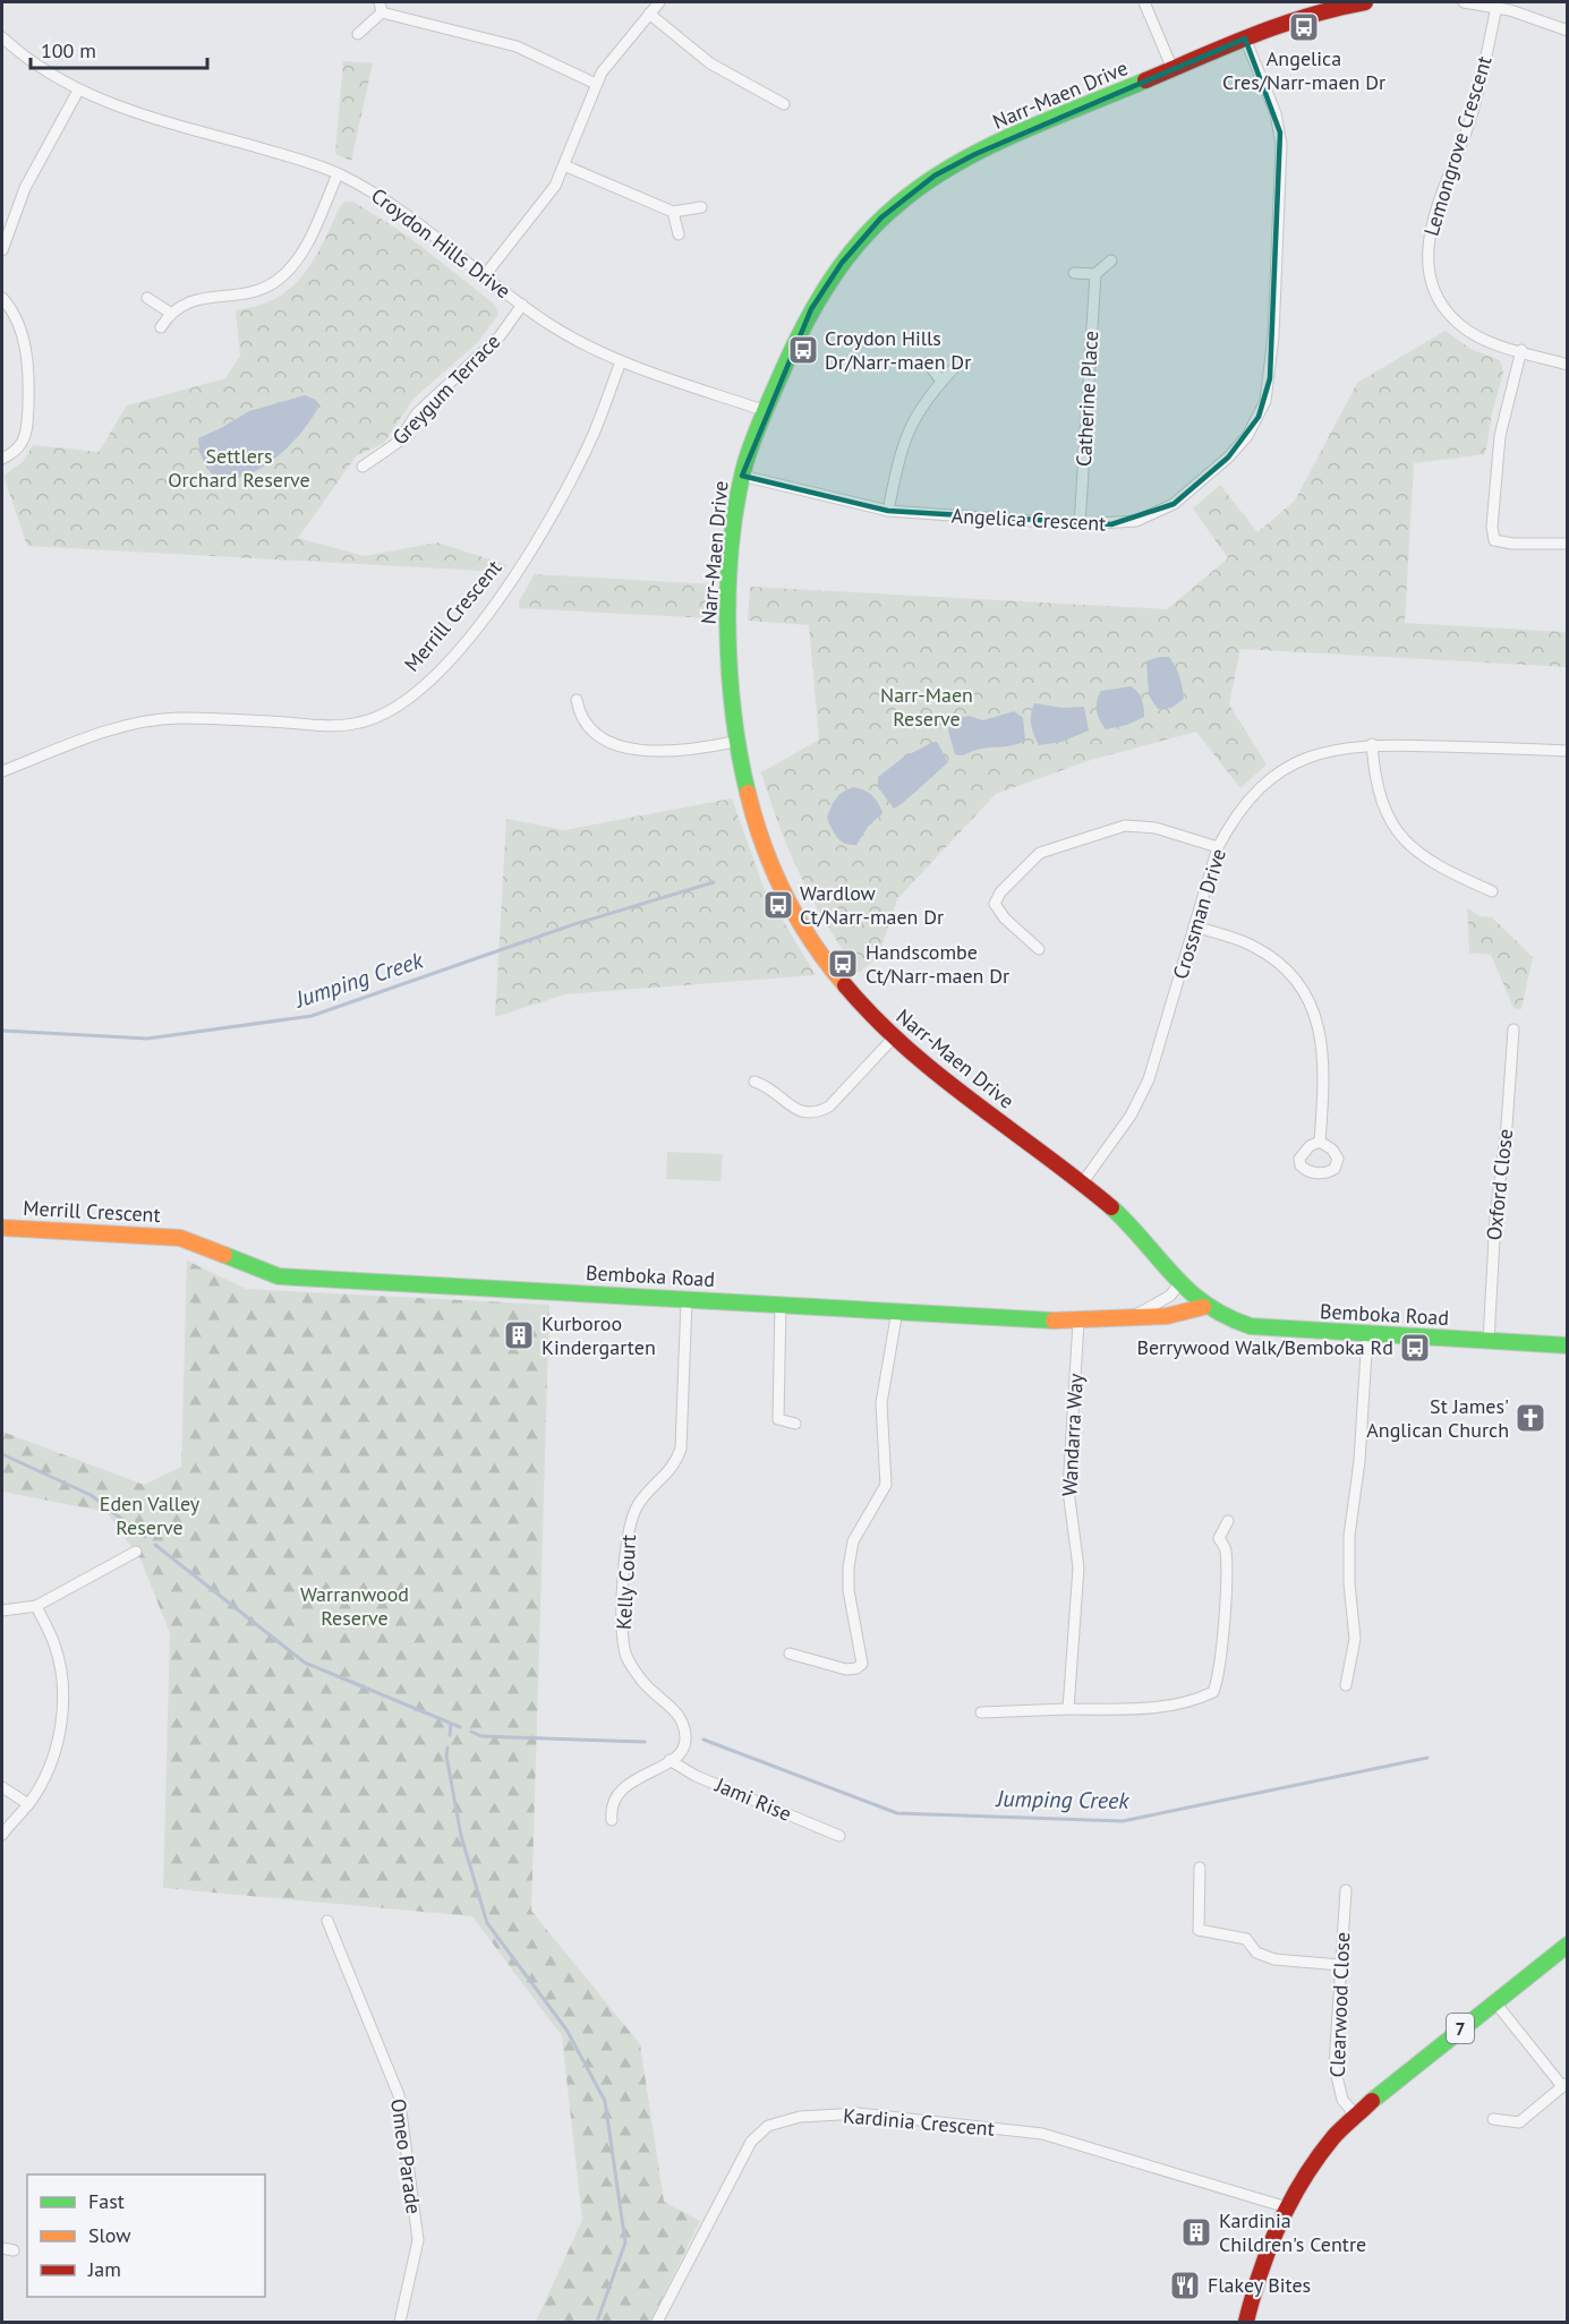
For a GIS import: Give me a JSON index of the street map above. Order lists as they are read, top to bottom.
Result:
{
  "streets": {
    "street": [
      "Narr-Maen Drive",
      "Lemongrove Crescent",
      "Croydon Hills Drive",
      "Greygum Terrace",
      "Catherine Place",
      "Angelica Crescent",
      "Merrill Crescent",
      "Crossman Drive",
      "Oxford Close",
      "Bemboka Road",
      "Wandarra Way",
      "Kelly Court",
      "Jami Rise",
      "Clearwood Close",
      "7",
      "Kardinia Crescent",
      "Omeo Parade"
    ]
  },
  "crossings": [
    ["Narr-Maen Drive", "Croydon Hills Drive"],
    ["Narr-Maen Drive", "Angelica Crescent"],
    ["Narr-Maen Drive", "Crossman Drive"],
    ["Narr-Maen Drive", "Bemboka Road"],
    ["Croydon Hills Drive", "Greygum Terrace"],
    ["Croydon Hills Drive", "Merrill Crescent"],
    ["Catherine Place", "Angelica Crescent"],
    ["Merrill Crescent", "Bemboka Road"],
    ["Oxford Close", "Bemboka Road"],
    ["Bemboka Road", "Wandarra Way"],
    ["Bemboka Road", "Kelly Court"],
    ["Kelly Court", "Jami Rise"],
    ["Clearwood Close", "7"],
    ["7", "Kardinia Crescent"]
  ],
  "water": ["Jumping Creek"],
  "parks": [
    "Settlers Orchard Reserve",
    "Narr-Maen Reserve",
    "Eden Valley Reserve",
    "Warranwood Reserve"
  ],
  "places": {
    "bus stop": [
      "Angelica Cres/Narr-maen Dr",
      "Croydon Hills Dr/Narr-maen Dr",
      "Wardlow Ct/Narr-maen Dr",
      "Handscombe Ct/Narr-maen Dr",
      "Berrywood Walk/Bemboka Rd"
    ],
    "building": ["Kurboroo Kindergarten", "Kardinia Children's Centre"],
    "church": ["St James' Anglican Church"],
    "restaurant": ["Flakey Bites"]
  },
  "legend": ["Fast", "Slow", "Jam"],
  "scale_bar": "100 m"
}
